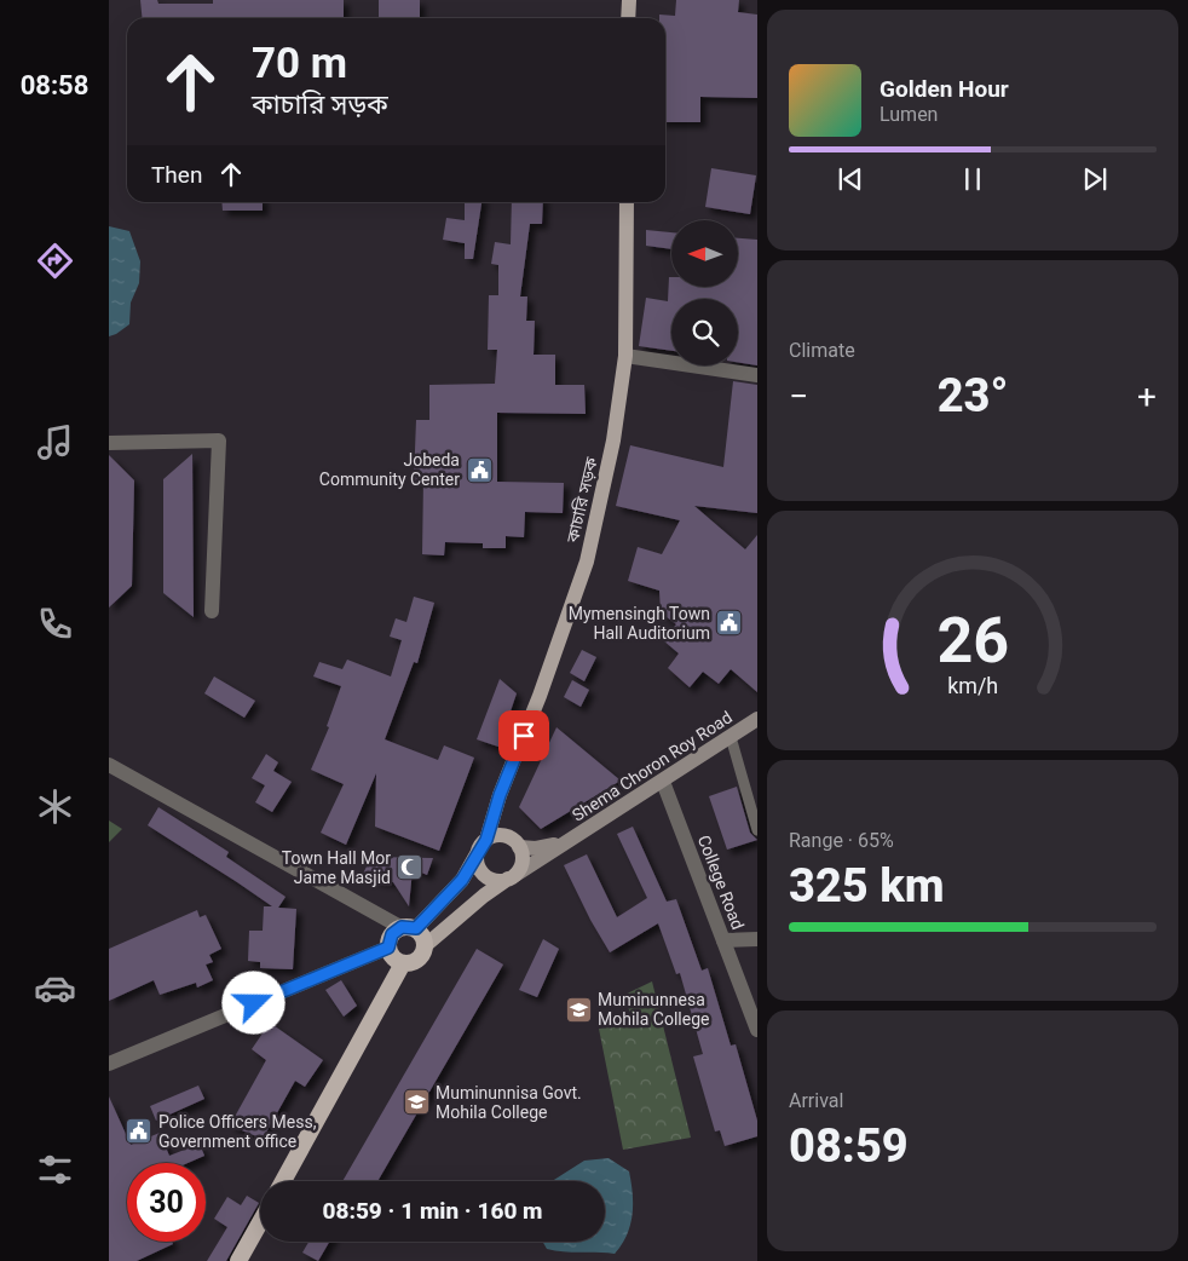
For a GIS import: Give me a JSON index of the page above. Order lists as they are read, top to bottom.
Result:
{
  "streets": {
    "main road": ["কাচারি সড়ক", "Shema Choron Roy Road"],
    "street": ["College Road"]
  },
  "crossings": [
    ["কাচারি সড়ক", "Shema Choron Roy Road"],
    ["Shema Choron Roy Road", "College Road"]
  ],
  "places": {
    "public building": ["Jobeda Community Center", "Mymensingh Town Hall Auditorium", "Police Officers Mess, Government office"],
    "mosque": ["Town Hall Mor Jame Masjid"],
    "school or university": ["Muminunnesa Mohila College", "Muminunnisa Govt. Mohila College"]
  },
  "north": "left",
  "page": {
    "tabs": "08:58",
    "turn": ["70 m", "কাচারি সড়ক"],
    "song": ["Golden Hour", "Lumen"],
    "then": "Then",
    "tile": [
      "Climate",
      ["Range · 65%", "325 km"],
      ["Arrival", "08:59"]
    ],
    "heat": ["−", "23°", "+"],
    "limit": "30",
    "trip": "08:59 · 1 min · 160 m",
    "gauge": ["26", "km/h"]
  }
}
